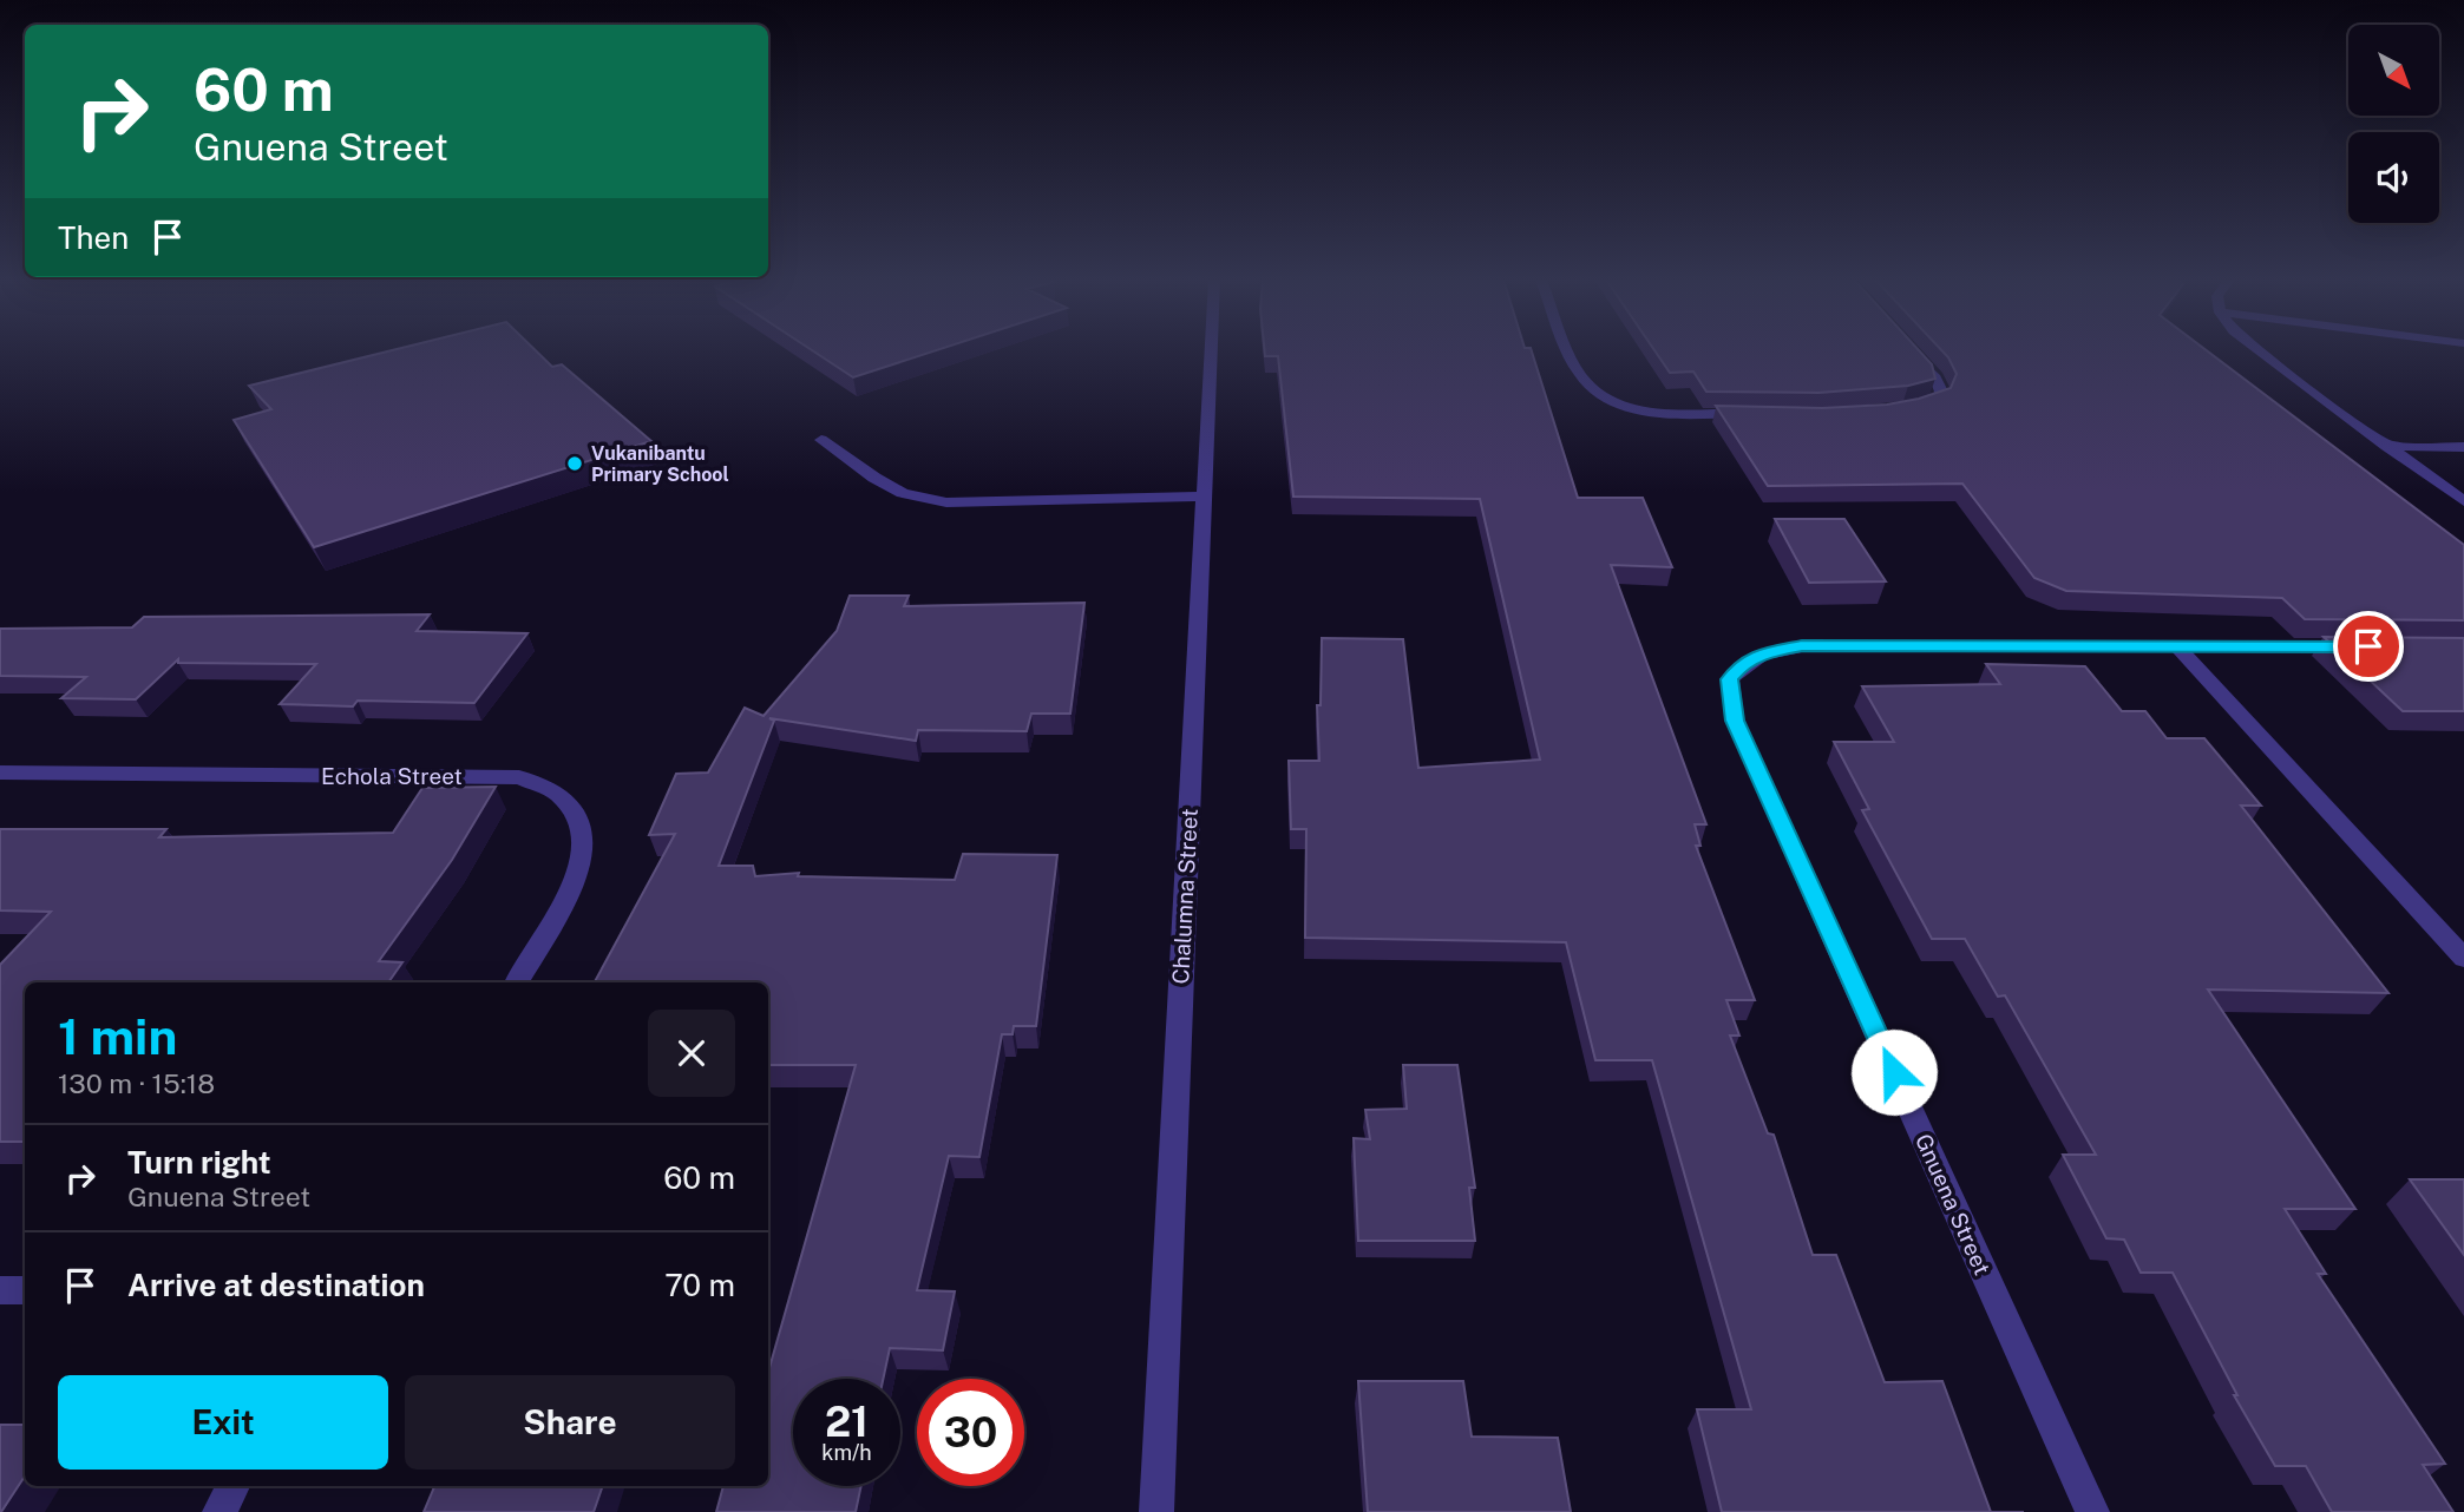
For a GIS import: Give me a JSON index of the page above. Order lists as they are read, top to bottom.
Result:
{
  "streets": {
    "street": ["Echola Street", "Chalumna Street", "Gnuena Street"]
  },
  "places": ["Vukanibantu Primary School"],
  "north": "bottom right",
  "page": {
    "turn": ["60 m", "Gnuena Street"],
    "then": "Then",
    "heading": ["1 min", "130 m · 15:18"],
    "list": [
      {
        "name": "Turn right",
        "note": "Gnuena Street",
        "value": "60 m"
      },
      {
        "name": "Arrive at destination",
        "value": "70 m"
      }
    ],
    "buttons": ["Exit", "Share"],
    "speed": "21 km/h",
    "limit": "30"
  }
}
